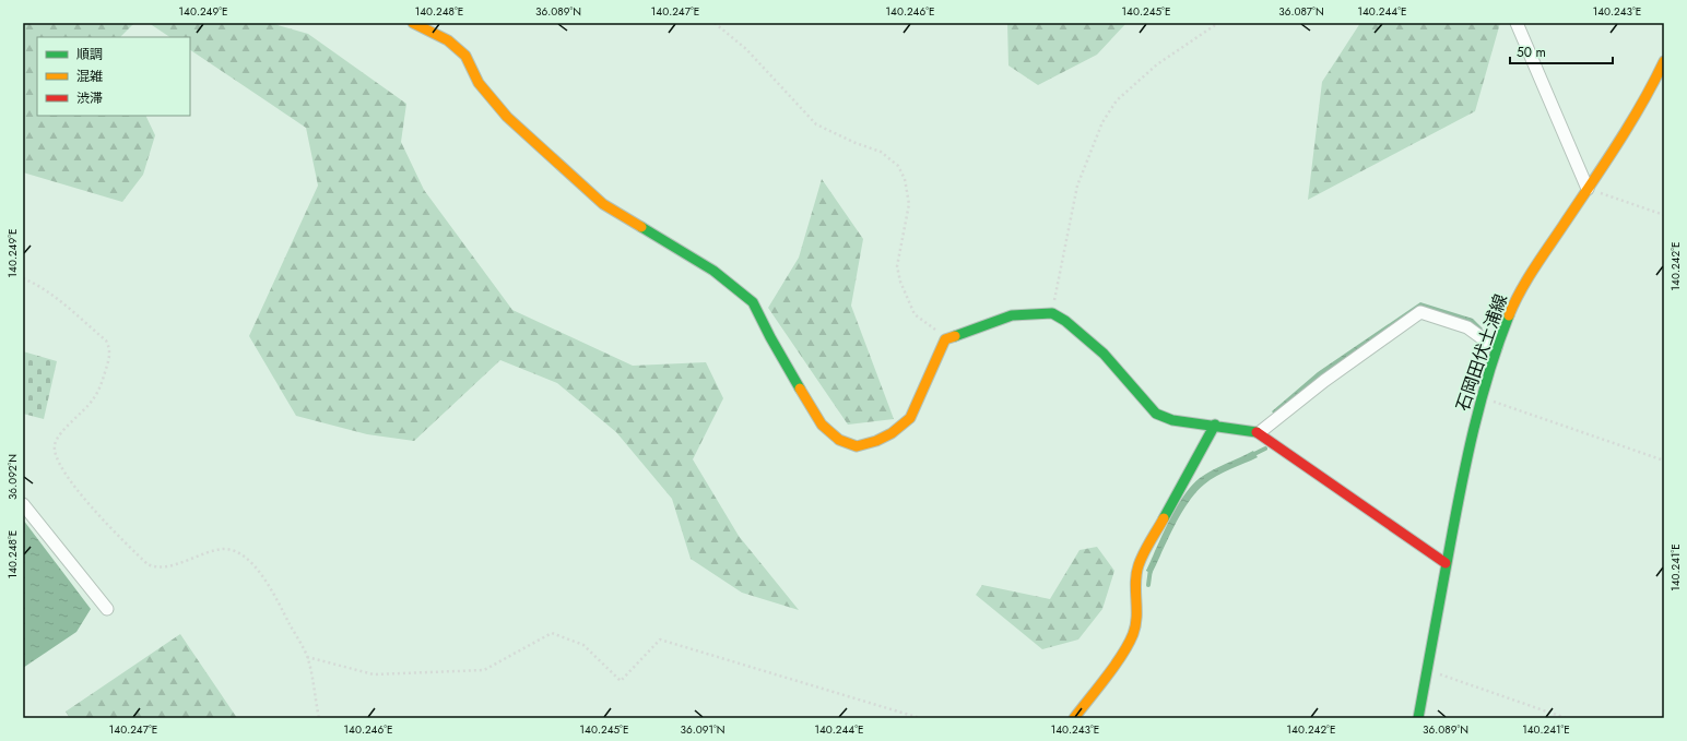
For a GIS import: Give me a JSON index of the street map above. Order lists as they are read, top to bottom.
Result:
{
  "streets": {
    "street": ["石岡田伏土浦線"]
  },
  "legend": ["順調", "混雑", "渋滞"],
  "scale_bar": "50 m",
  "coordinates": [
    "140.249°E",
    "140.248°E",
    "36.089°N",
    "140.247°E",
    "140.246°E",
    "140.245°E",
    "36.087°N",
    "140.244°E",
    "140.243°E",
    "140.242°E",
    "36.092°N",
    "140.241°E",
    "36.091°N"
  ]
}
